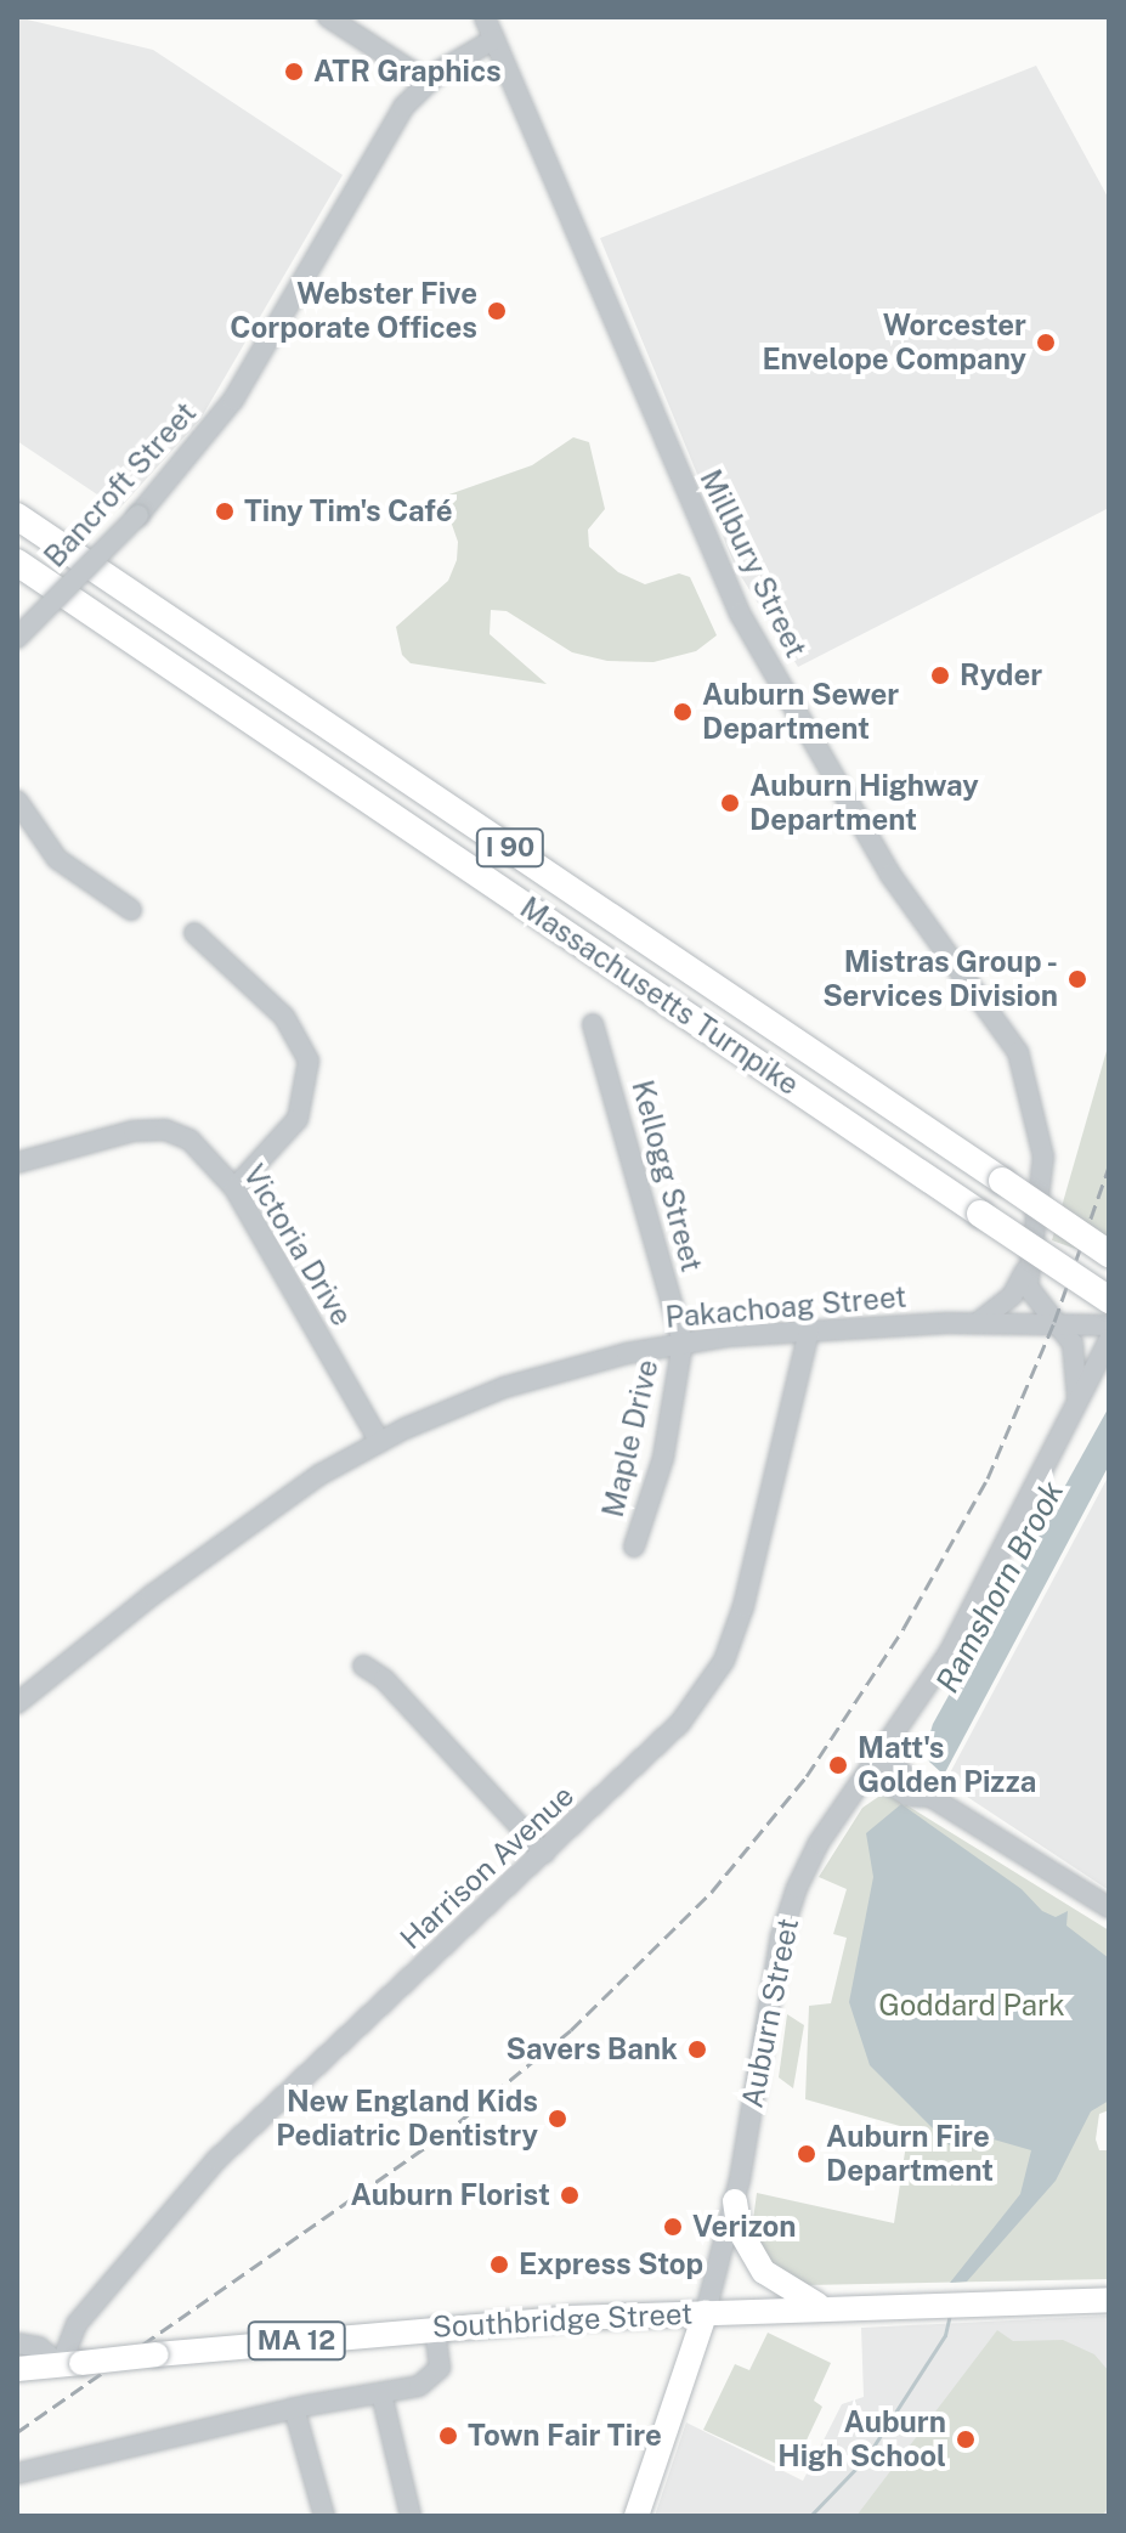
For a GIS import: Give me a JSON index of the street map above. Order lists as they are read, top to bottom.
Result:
{
  "streets": {
    "highway": ["I 90", "Massachusetts Turnpike"],
    "main road": ["Auburn Street", "Southbridge Street", "MA 12"],
    "street": [
      "Bancroft Street",
      "Millbury Street",
      "Kellogg Street",
      "Victoria Drive",
      "Pakachoag Street",
      "Maple Drive",
      "Harrison Avenue"
    ]
  },
  "crossings": [
    ["Bancroft Street", "Millbury Street"],
    ["Kellogg Street", "Pakachoag Street"],
    ["Kellogg Street", "Maple Drive"],
    ["Victoria Drive", "Pakachoag Street"],
    ["Pakachoag Street", "Maple Drive"],
    ["Pakachoag Street", "Harrison Avenue"],
    ["Harrison Avenue", "Southbridge Street"],
    ["Auburn Street", "Southbridge Street"]
  ],
  "water": ["Ramshorn Brook"],
  "parks": ["Goddard Park"],
  "places": [
    "ATR Graphics",
    "Webster Five Corporate Offices",
    "Worcester Envelope Company",
    "Tiny Tim's Café",
    "Ryder",
    "Auburn Sewer Department",
    "Auburn Highway Department",
    "Mistras Group - Services Division",
    "Matt's Golden Pizza",
    "Savers Bank",
    "New England Kids Pediatric Dentistry",
    "Auburn Fire Department",
    "Auburn Florist",
    "Verizon",
    "Express Stop",
    "Town Fair Tire",
    "Auburn High School"
  ]
}
